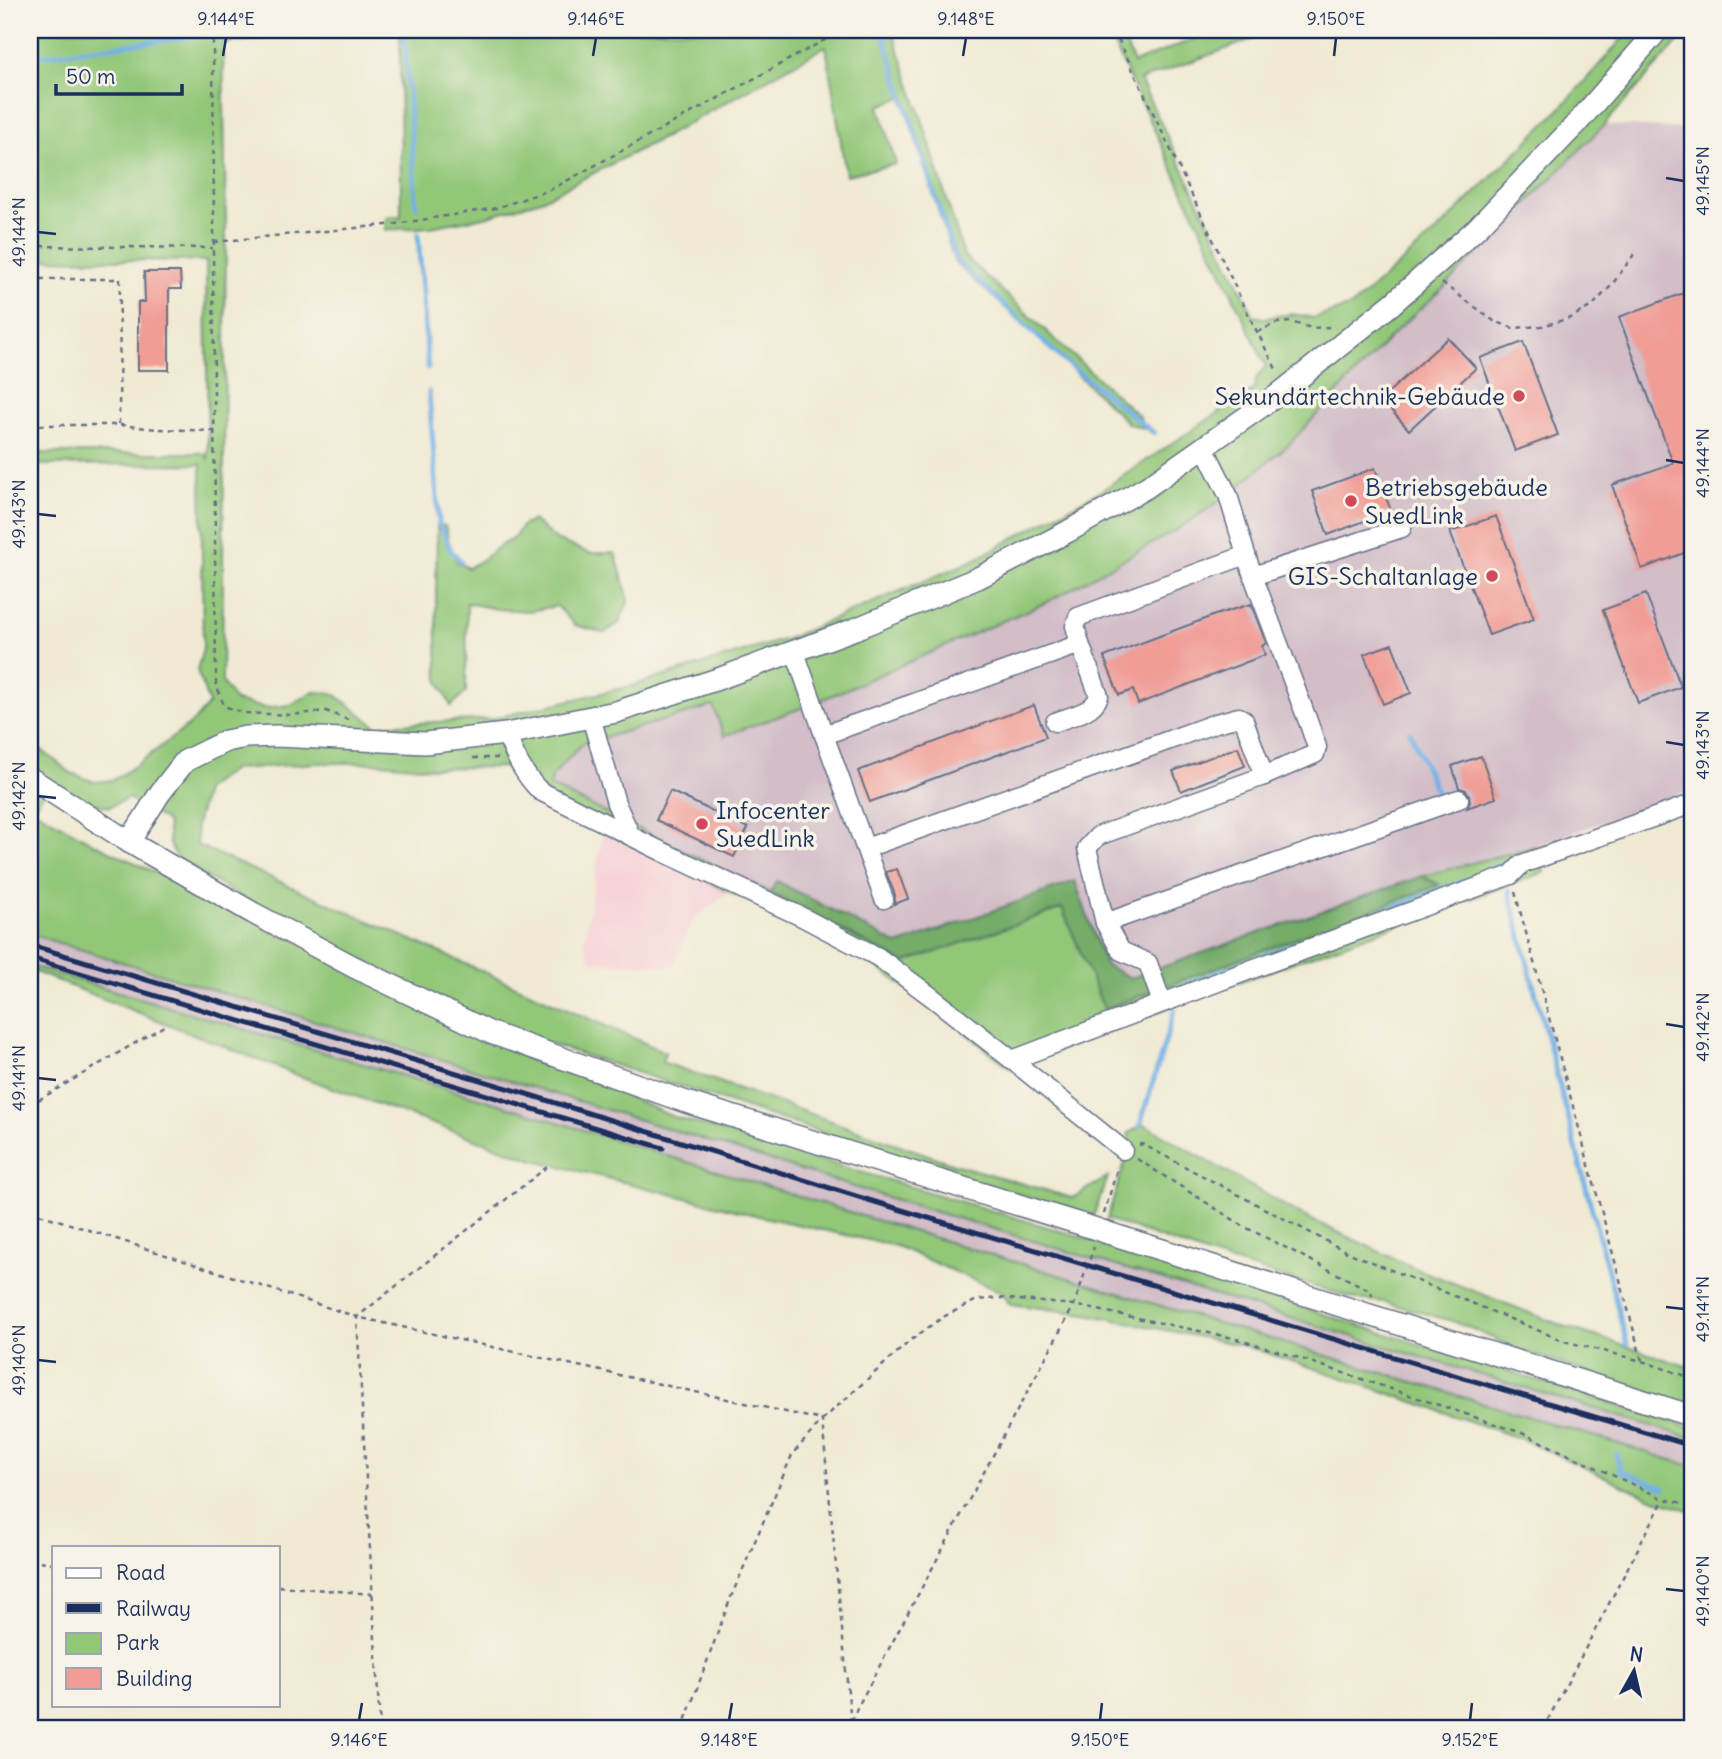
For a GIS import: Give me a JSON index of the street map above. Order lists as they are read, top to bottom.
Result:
{
  "places": [
    "Sekundärtechnik-Gebäude",
    "Betriebsgebäude SuedLink",
    "GIS-Schaltanlage",
    "Infocenter SuedLink"
  ],
  "legend": [
    "Road",
    "Railway",
    "Park",
    "Building"
  ],
  "scale_bar": "50 m",
  "north": "top",
  "coordinates": [
    "9.144°E",
    "9.146°E",
    "9.148°E",
    "9.150°E",
    "49.145°N",
    "49.144°N",
    "49.143°N",
    "49.142°N",
    "49.141°N",
    "49.140°N",
    "9.152°E"
  ]
}
